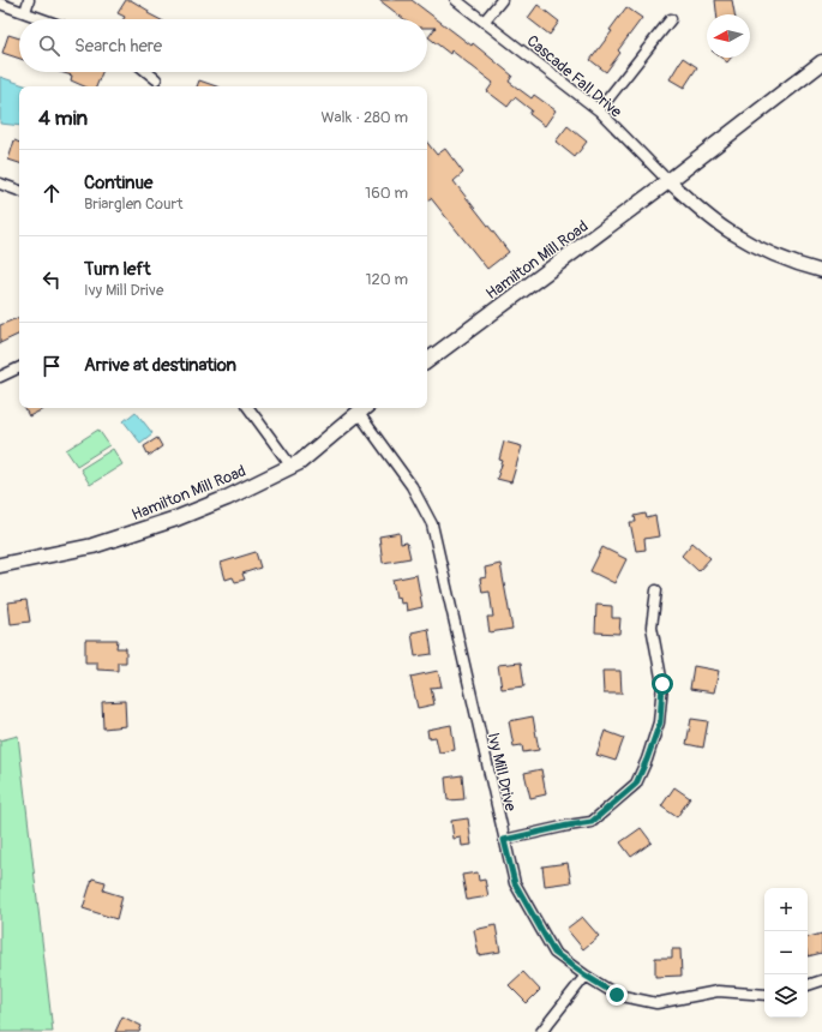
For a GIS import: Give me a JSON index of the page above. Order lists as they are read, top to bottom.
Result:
{
  "streets": {
    "main road": ["Hamilton Mill Road"],
    "street": ["Cascade Fall Drive", "Ivy Mill Drive"]
  },
  "crossings": [
    ["Cascade Fall Drive", "Hamilton Mill Road"],
    ["Hamilton Mill Road", "Ivy Mill Drive"]
  ],
  "north": "left",
  "page": {
    "search": "Search here",
    "heading": ["4 min", "Walk · 280 m"],
    "list": [
      ["Continue", "Briarglen Court", "160 m"],
      ["Turn left", "Ivy Mill Drive", "120 m"],
      "Arrive at destination"
    ],
    "map_buttons": ["+", "−"]
  }
}
